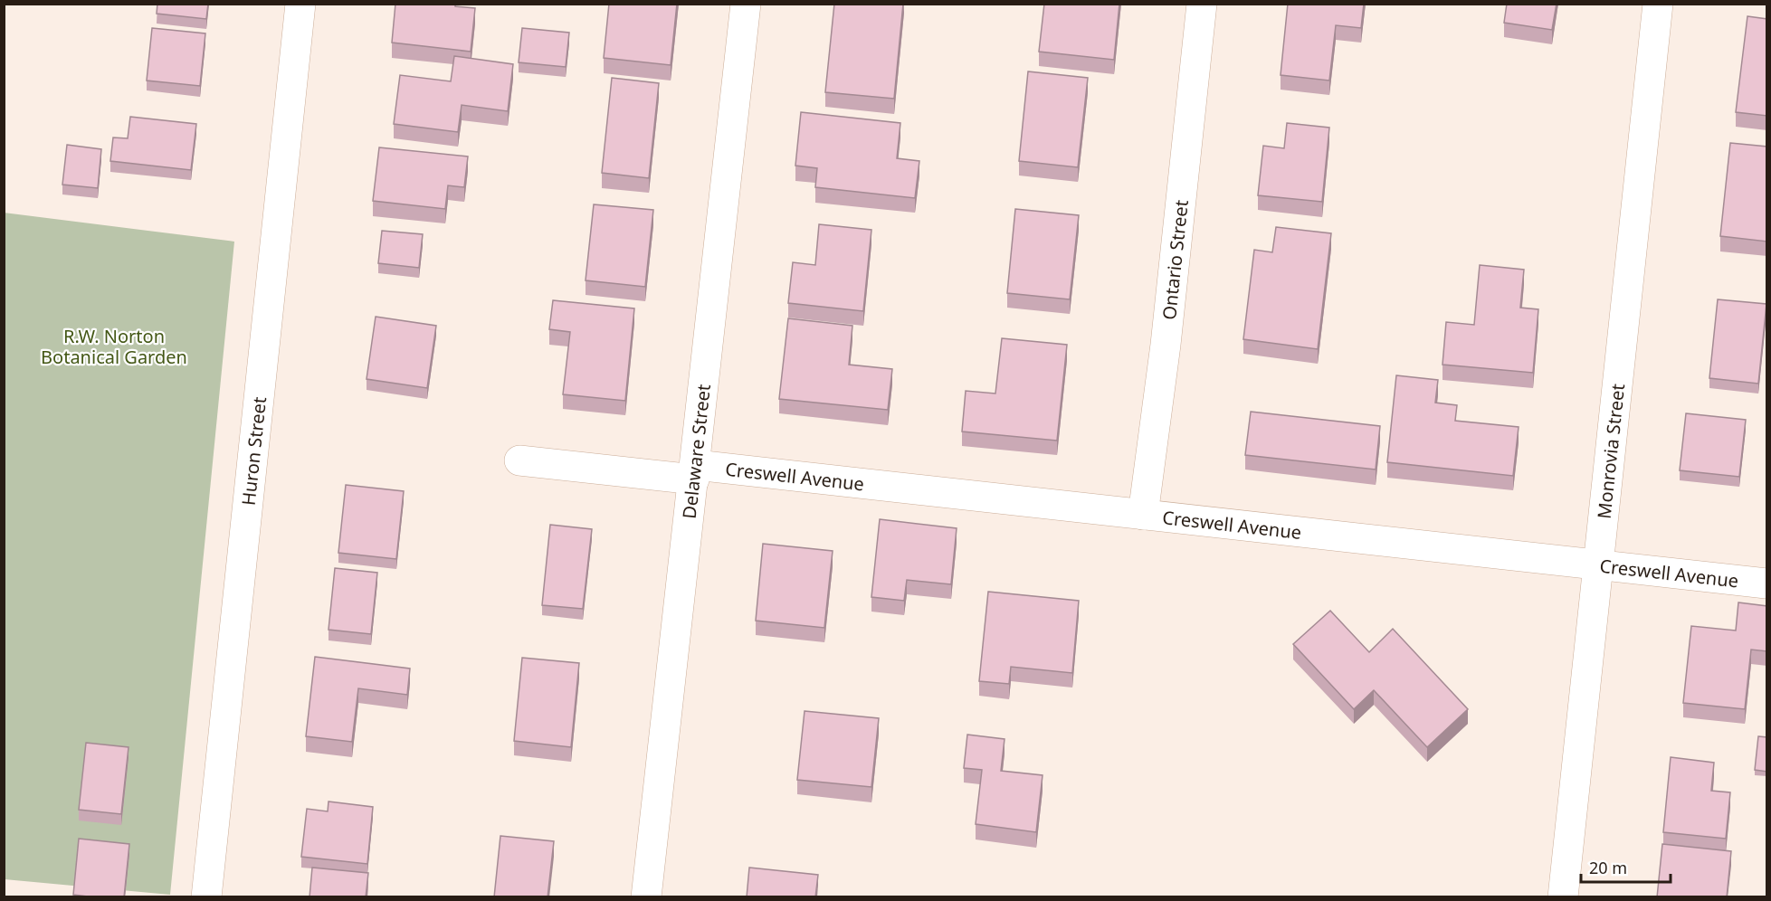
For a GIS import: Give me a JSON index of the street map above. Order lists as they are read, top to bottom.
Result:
{
  "streets": {
    "street": [
      "Ontario Street",
      "Huron Street",
      "Delaware Street",
      "Monrovia Street",
      "Creswell Avenue"
    ]
  },
  "crossings": [
    ["Ontario Street", "Creswell Avenue"],
    ["Delaware Street", "Creswell Avenue"],
    ["Monrovia Street", "Creswell Avenue"]
  ],
  "parks": ["R.W. Norton Botanical Garden"],
  "scale_bar": "20 m"
}
